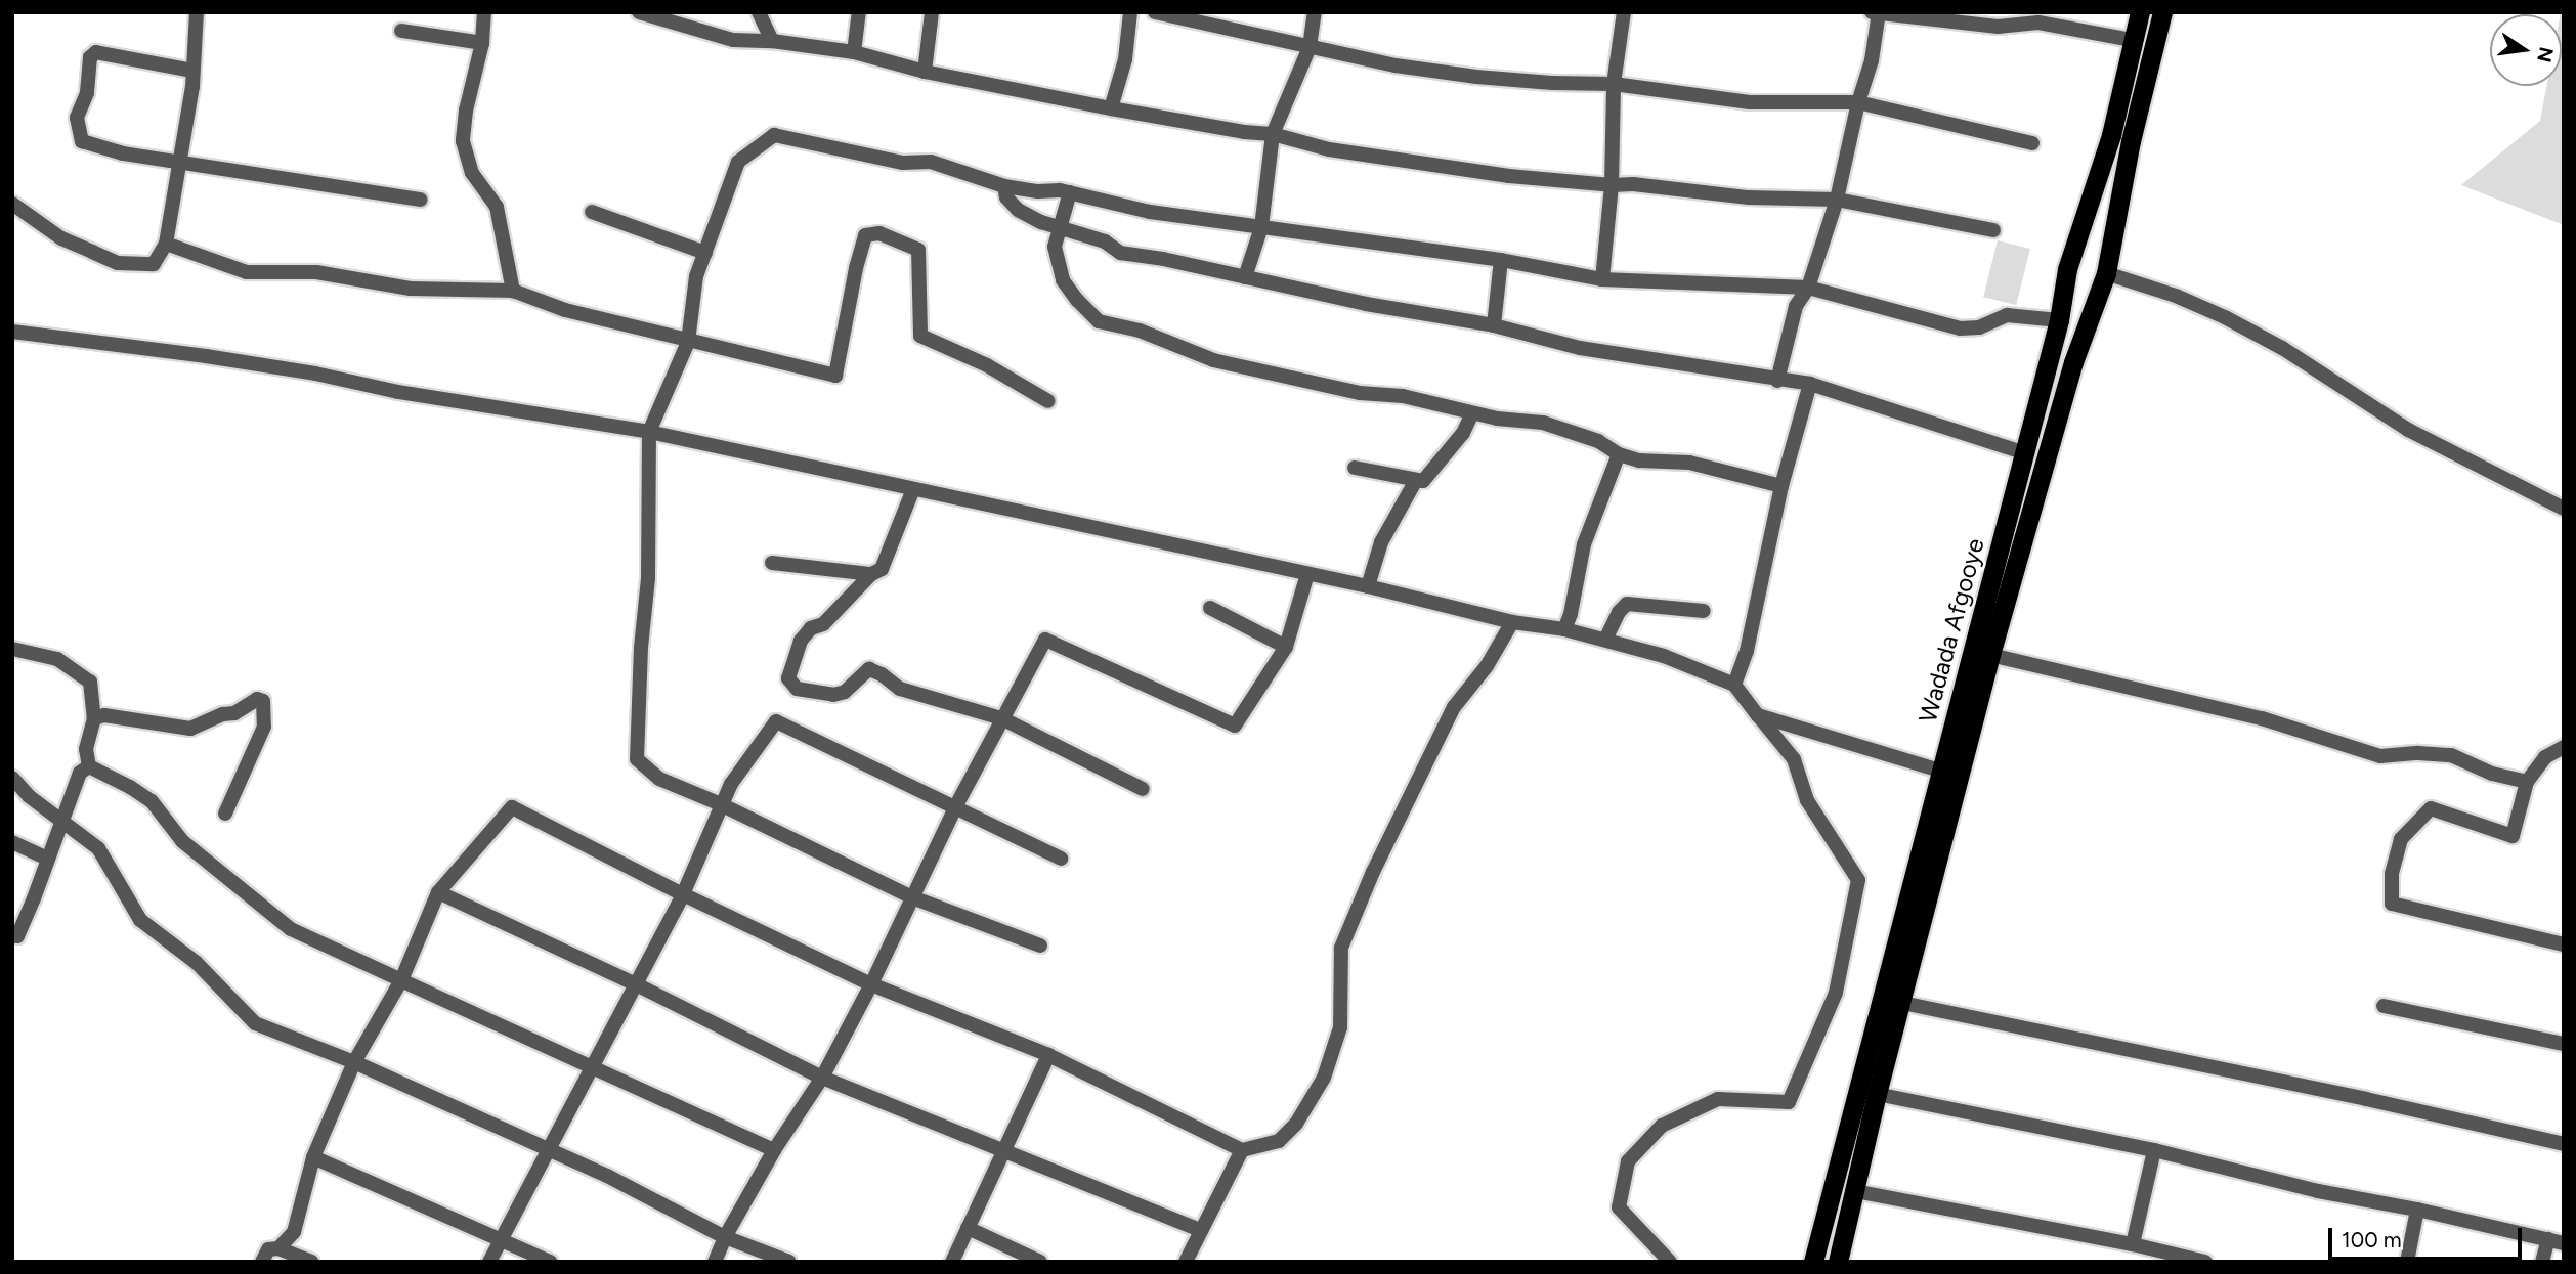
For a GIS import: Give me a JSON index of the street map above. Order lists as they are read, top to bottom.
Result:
{
  "streets": {
    "highway": ["Wadada Afgooye"]
  },
  "scale_bar": "100 m",
  "north": "right"
}
